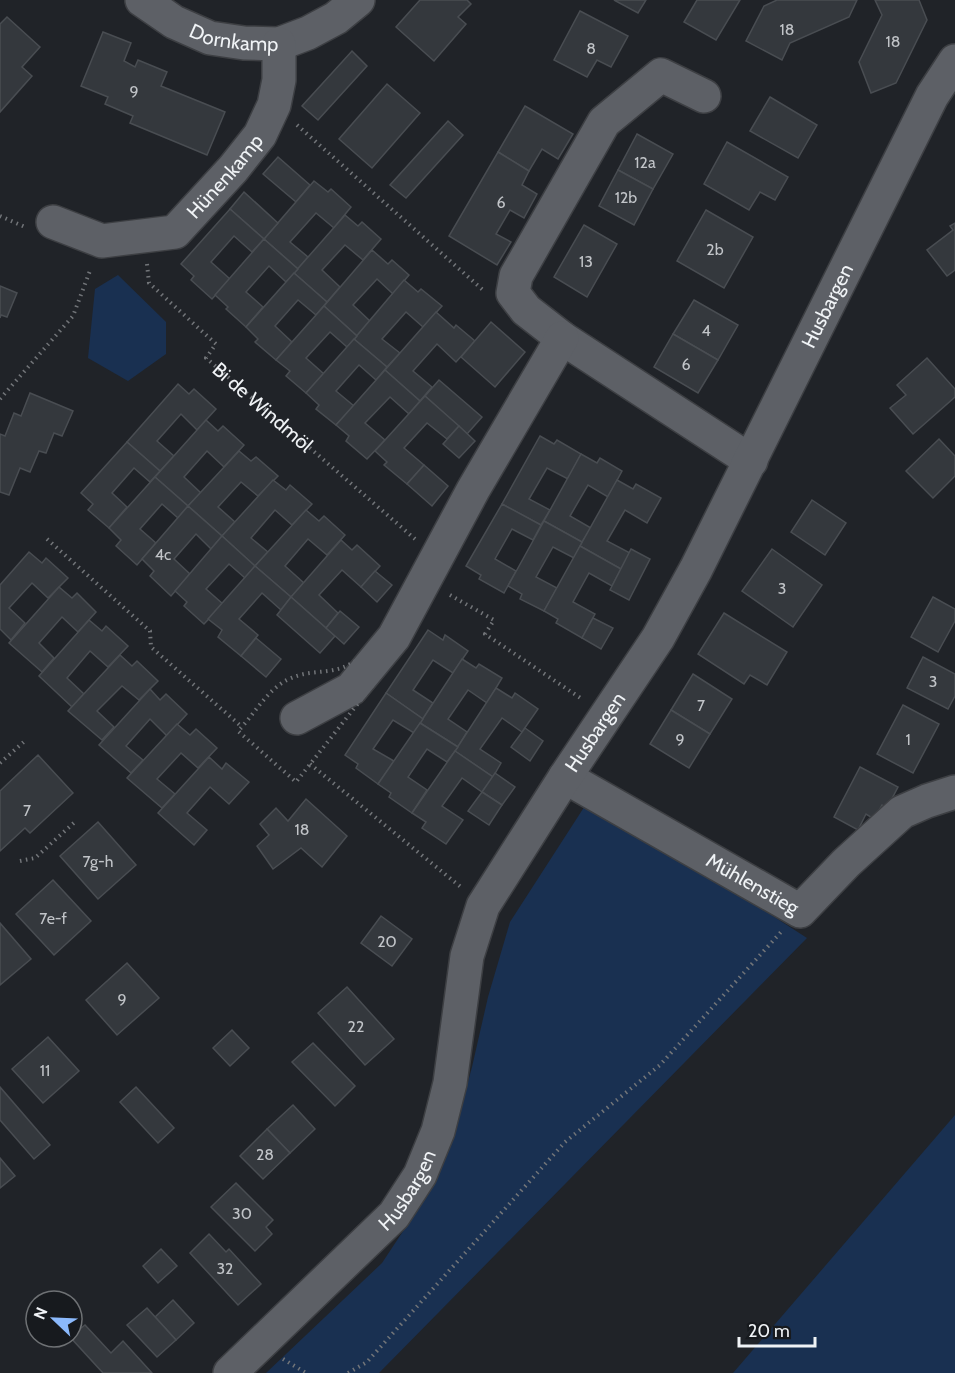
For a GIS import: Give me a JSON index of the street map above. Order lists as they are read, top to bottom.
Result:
{
  "streets": {
    "street": [
      "Dornkamp",
      "Hünenkamp",
      "Husbargen",
      "Mühlenstieg"
    ],
    "path": ["Bi de Windmöl"]
  },
  "crossings": [
    ["Dornkamp", "Hünenkamp"],
    ["Hünenkamp", "Bi de Windmöl"],
    ["Husbargen", "Mühlenstieg"]
  ],
  "house_numbers": [
    "18",
    "18",
    "8",
    "9",
    "12a",
    "12b",
    "6",
    "2b",
    "13",
    "4",
    "6",
    "4c",
    "3",
    "3",
    "7",
    "9",
    "1",
    "7",
    "18",
    "7g-h",
    "7e-f",
    "20",
    "9",
    "22",
    "11",
    "28",
    "30",
    "32"
  ],
  "scale_bar": "20 m",
  "north": "top left"
}
